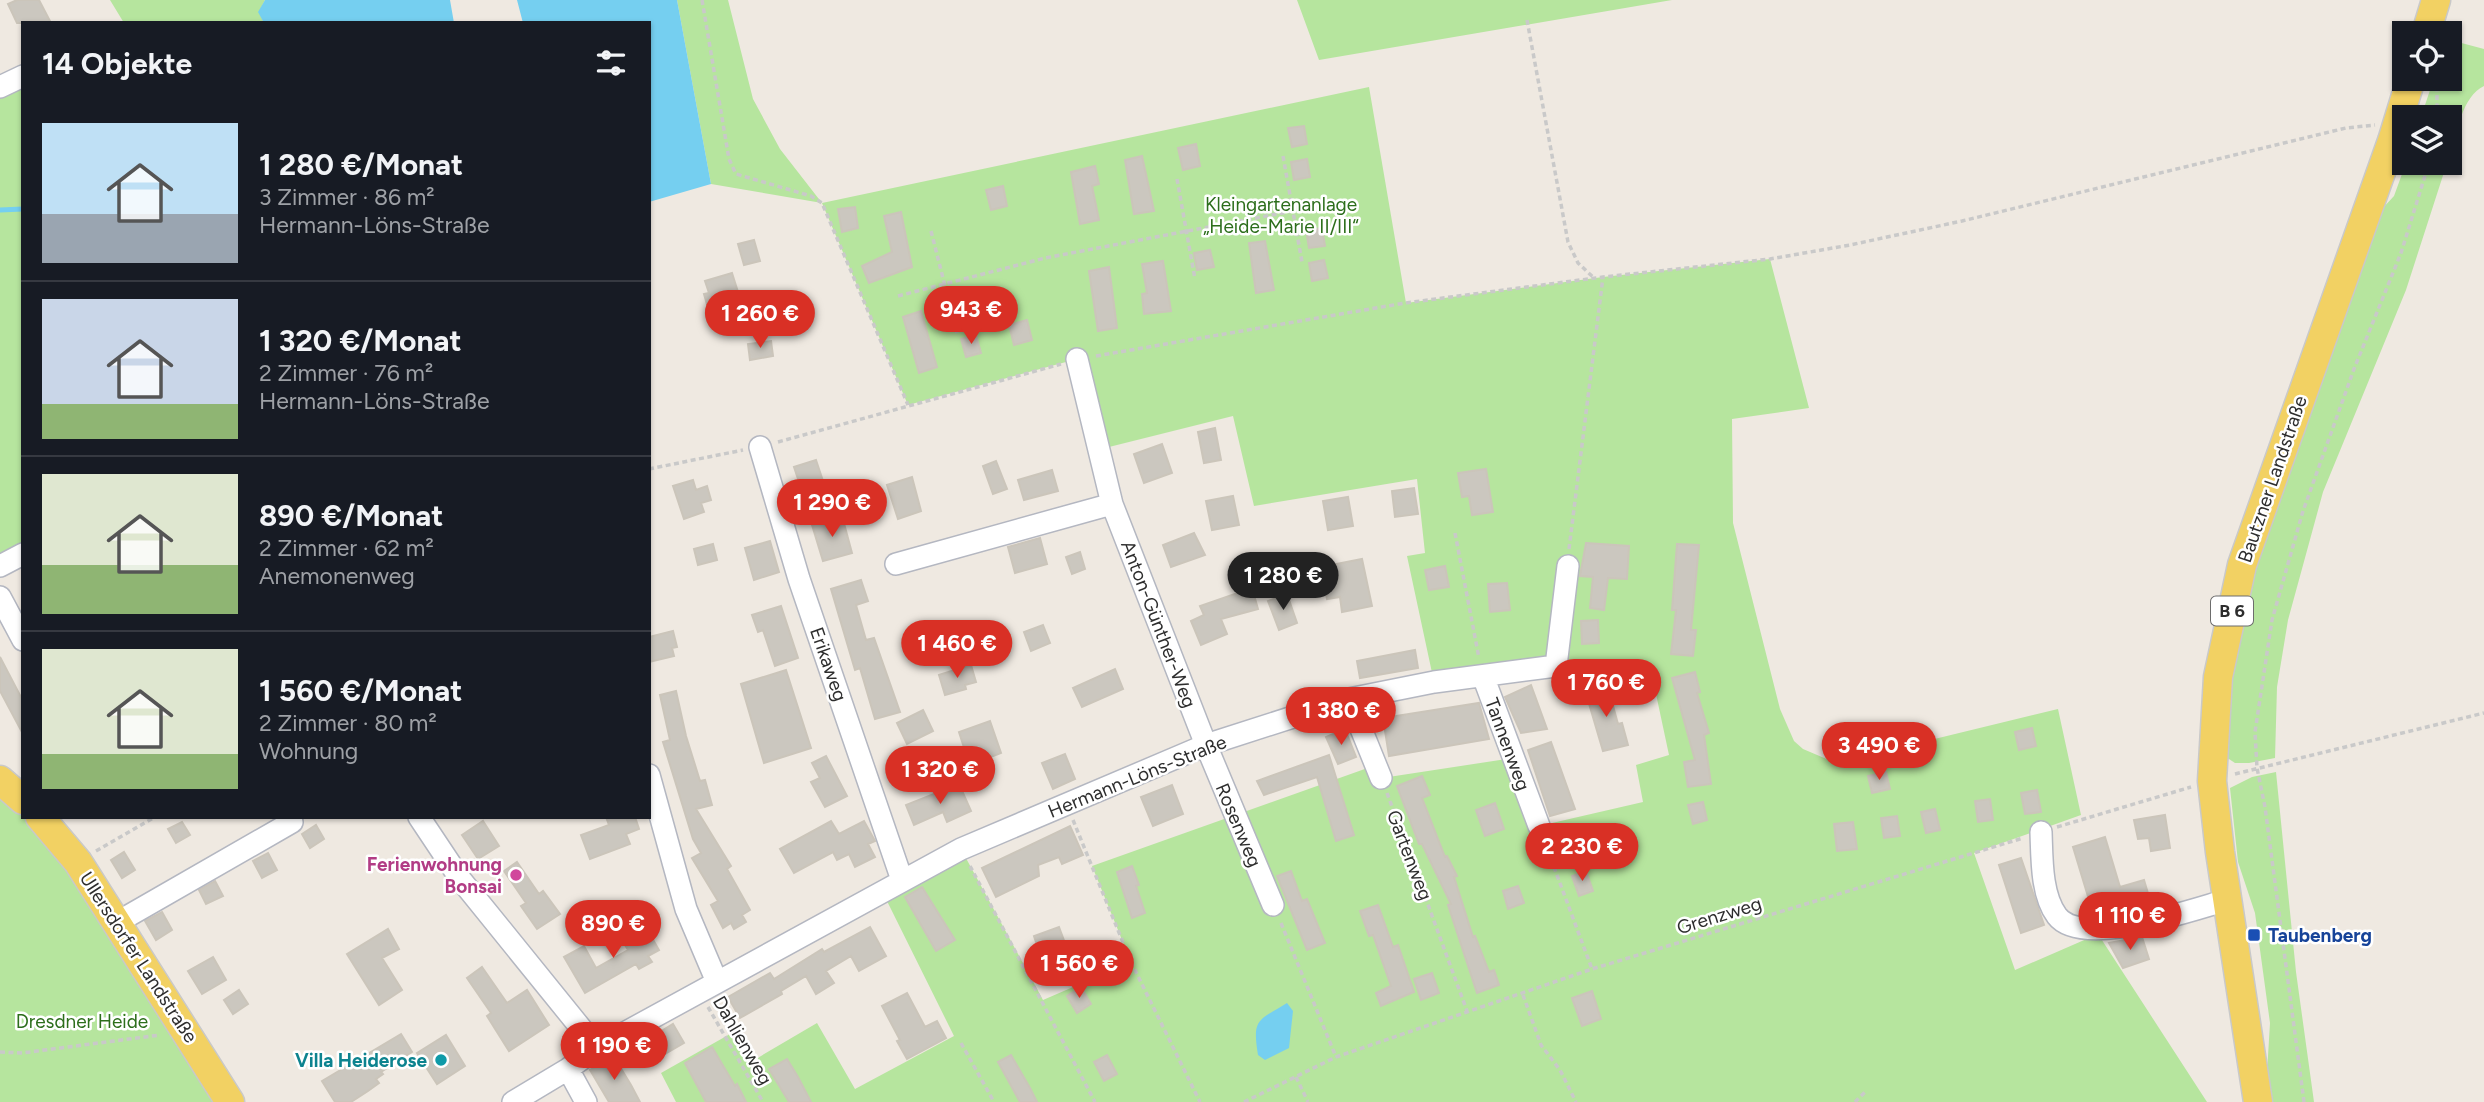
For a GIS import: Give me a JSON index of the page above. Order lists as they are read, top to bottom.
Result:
{
  "streets": {
    "main road": ["Bautzner Landstraße", "B 6", "Ullersdorfer Landstraße"],
    "street": [
      "Anton-Günther-Weg",
      "Erikaweg",
      "Tannenweg",
      "Hermann-Löns-Straße",
      "Rosenweg"
    ],
    "path": ["Gartenweg", "Grenzweg", "Dahlienweg"]
  },
  "crossings": [
    ["Bautzner Landstraße", "Grenzweg"],
    ["Anton-Günther-Weg", "Hermann-Löns-Straße"],
    ["Anton-Günther-Weg", "Rosenweg"],
    ["Erikaweg", "Hermann-Löns-Straße"],
    ["Tannenweg", "Hermann-Löns-Straße"],
    ["Hermann-Löns-Straße", "Rosenweg"],
    ["Hermann-Löns-Straße", "Dahlienweg"],
    ["Gartenweg", "Grenzweg"]
  ],
  "parks": ["Kleingartenanlage „Heide-Marie II/III“", "Dresdner Heide"],
  "places": {
    "other": ["Ferienwohnung Bonsai", "Villa Heiderose"],
    "transit": ["Taubenberg"]
  },
  "page": {
    "heading": "14 Objekte",
    "list": [
      {
        "name": "1 280 €/Monat",
        "note": "3 Zimmer · 86 m² · Hermann-Löns-Straße"
      },
      {
        "name": "1 320 €/Monat",
        "note": "2 Zimmer · 76 m² · Hermann-Löns-Straße"
      },
      {
        "name": "890 €/Monat",
        "note": "2 Zimmer · 62 m² · Anemonenweg"
      },
      {
        "name": "1 560 €/Monat",
        "note": "2 Zimmer · 80 m² · Wohnung"
      }
    ],
    "price": [
      "943 €",
      "1 260 €",
      "1 290 €",
      "1 280 €",
      "1 460 €",
      "1 760 €",
      "1 380 €",
      "3 490 €",
      "1 320 €",
      "2 230 €",
      "1 110 €",
      "890 €",
      "1 560 €",
      "1 190 €"
    ]
  }
}
